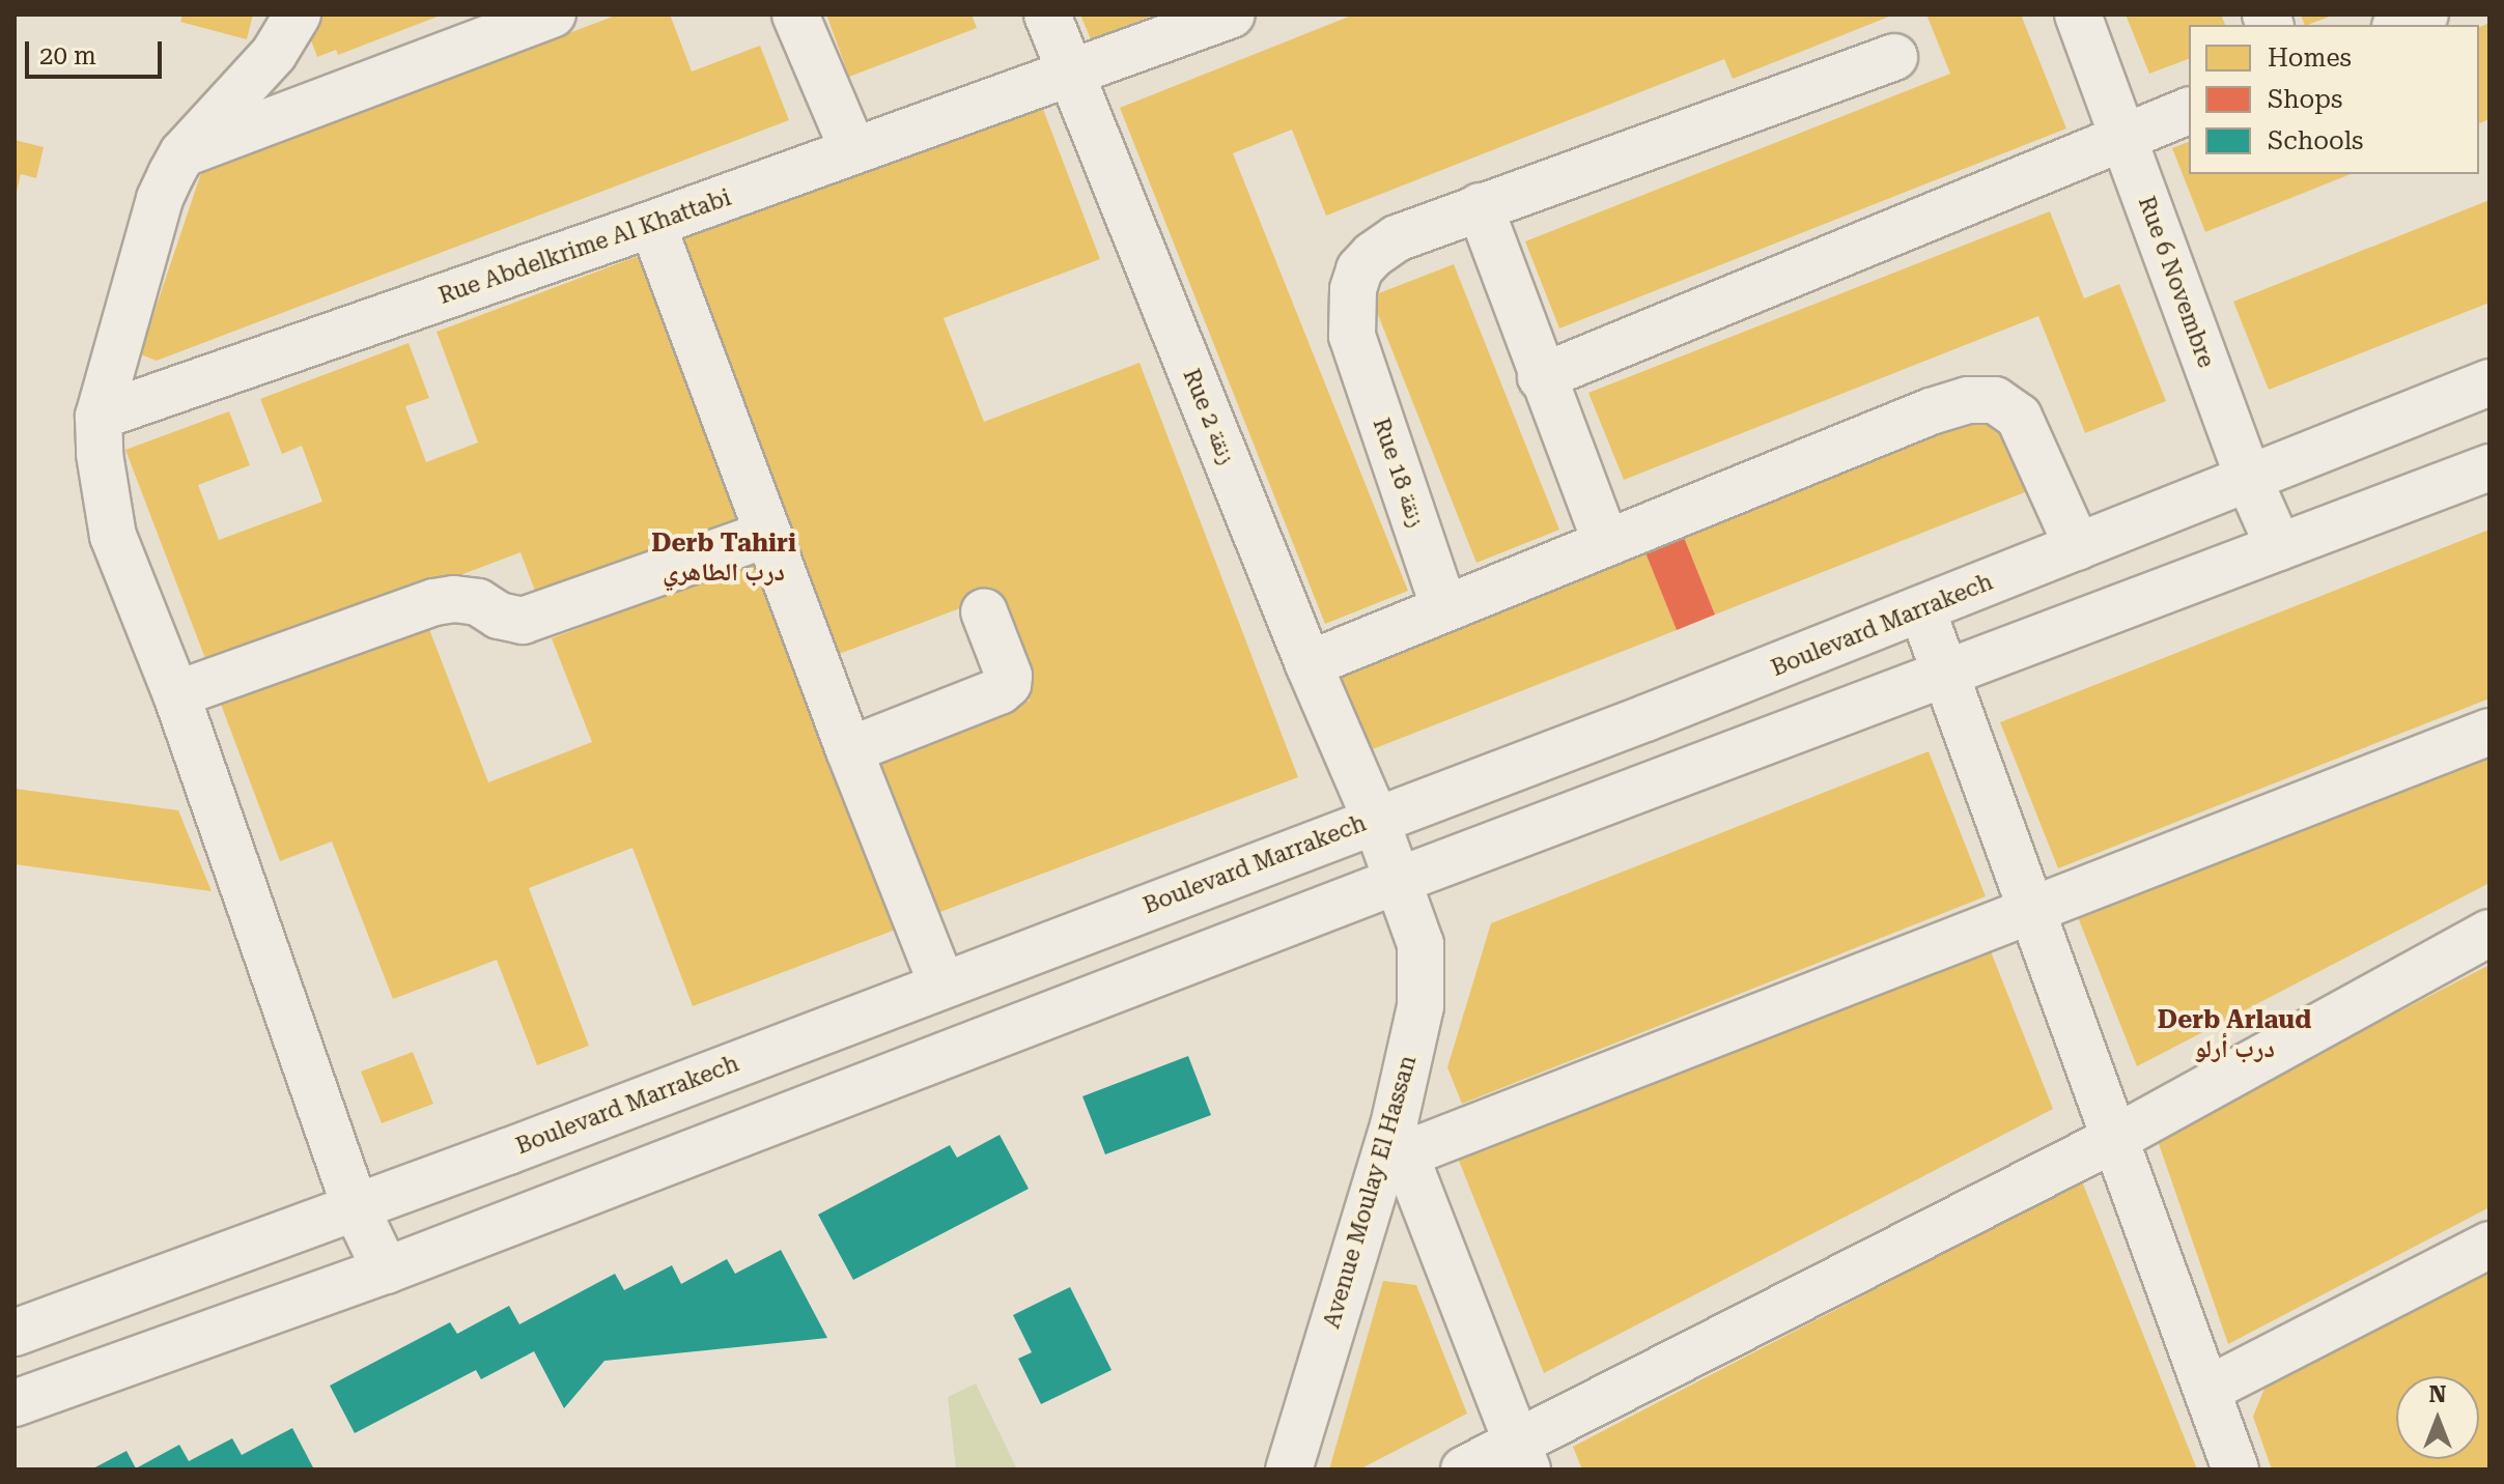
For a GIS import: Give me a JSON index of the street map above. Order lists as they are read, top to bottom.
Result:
{
  "streets": {
    "street": [
      "Rue Abdelkrime Al Khattabi",
      "Rue 6 Novembre",
      "Rue 2 زنقة",
      "Rue 18 زنقة",
      "Boulevard Marrakech",
      "Avenue Moulay El Hassan"
    ]
  },
  "crossings": [
    ["Rue Abdelkrime Al Khattabi", "Rue 2 زنقة"],
    ["Rue 6 Novembre", "Boulevard Marrakech"],
    ["Rue 2 زنقة", "Boulevard Marrakech"],
    ["Rue 2 زنقة", "Avenue Moulay El Hassan"],
    ["Boulevard Marrakech", "Avenue Moulay El Hassan"]
  ],
  "districts": ["Derb Tahiri درب الطاهري", "Derb Arlaud درب أرلو"],
  "legend": ["Homes", "Shops", "Schools"],
  "scale_bar": "20 m",
  "north": "top"
}
